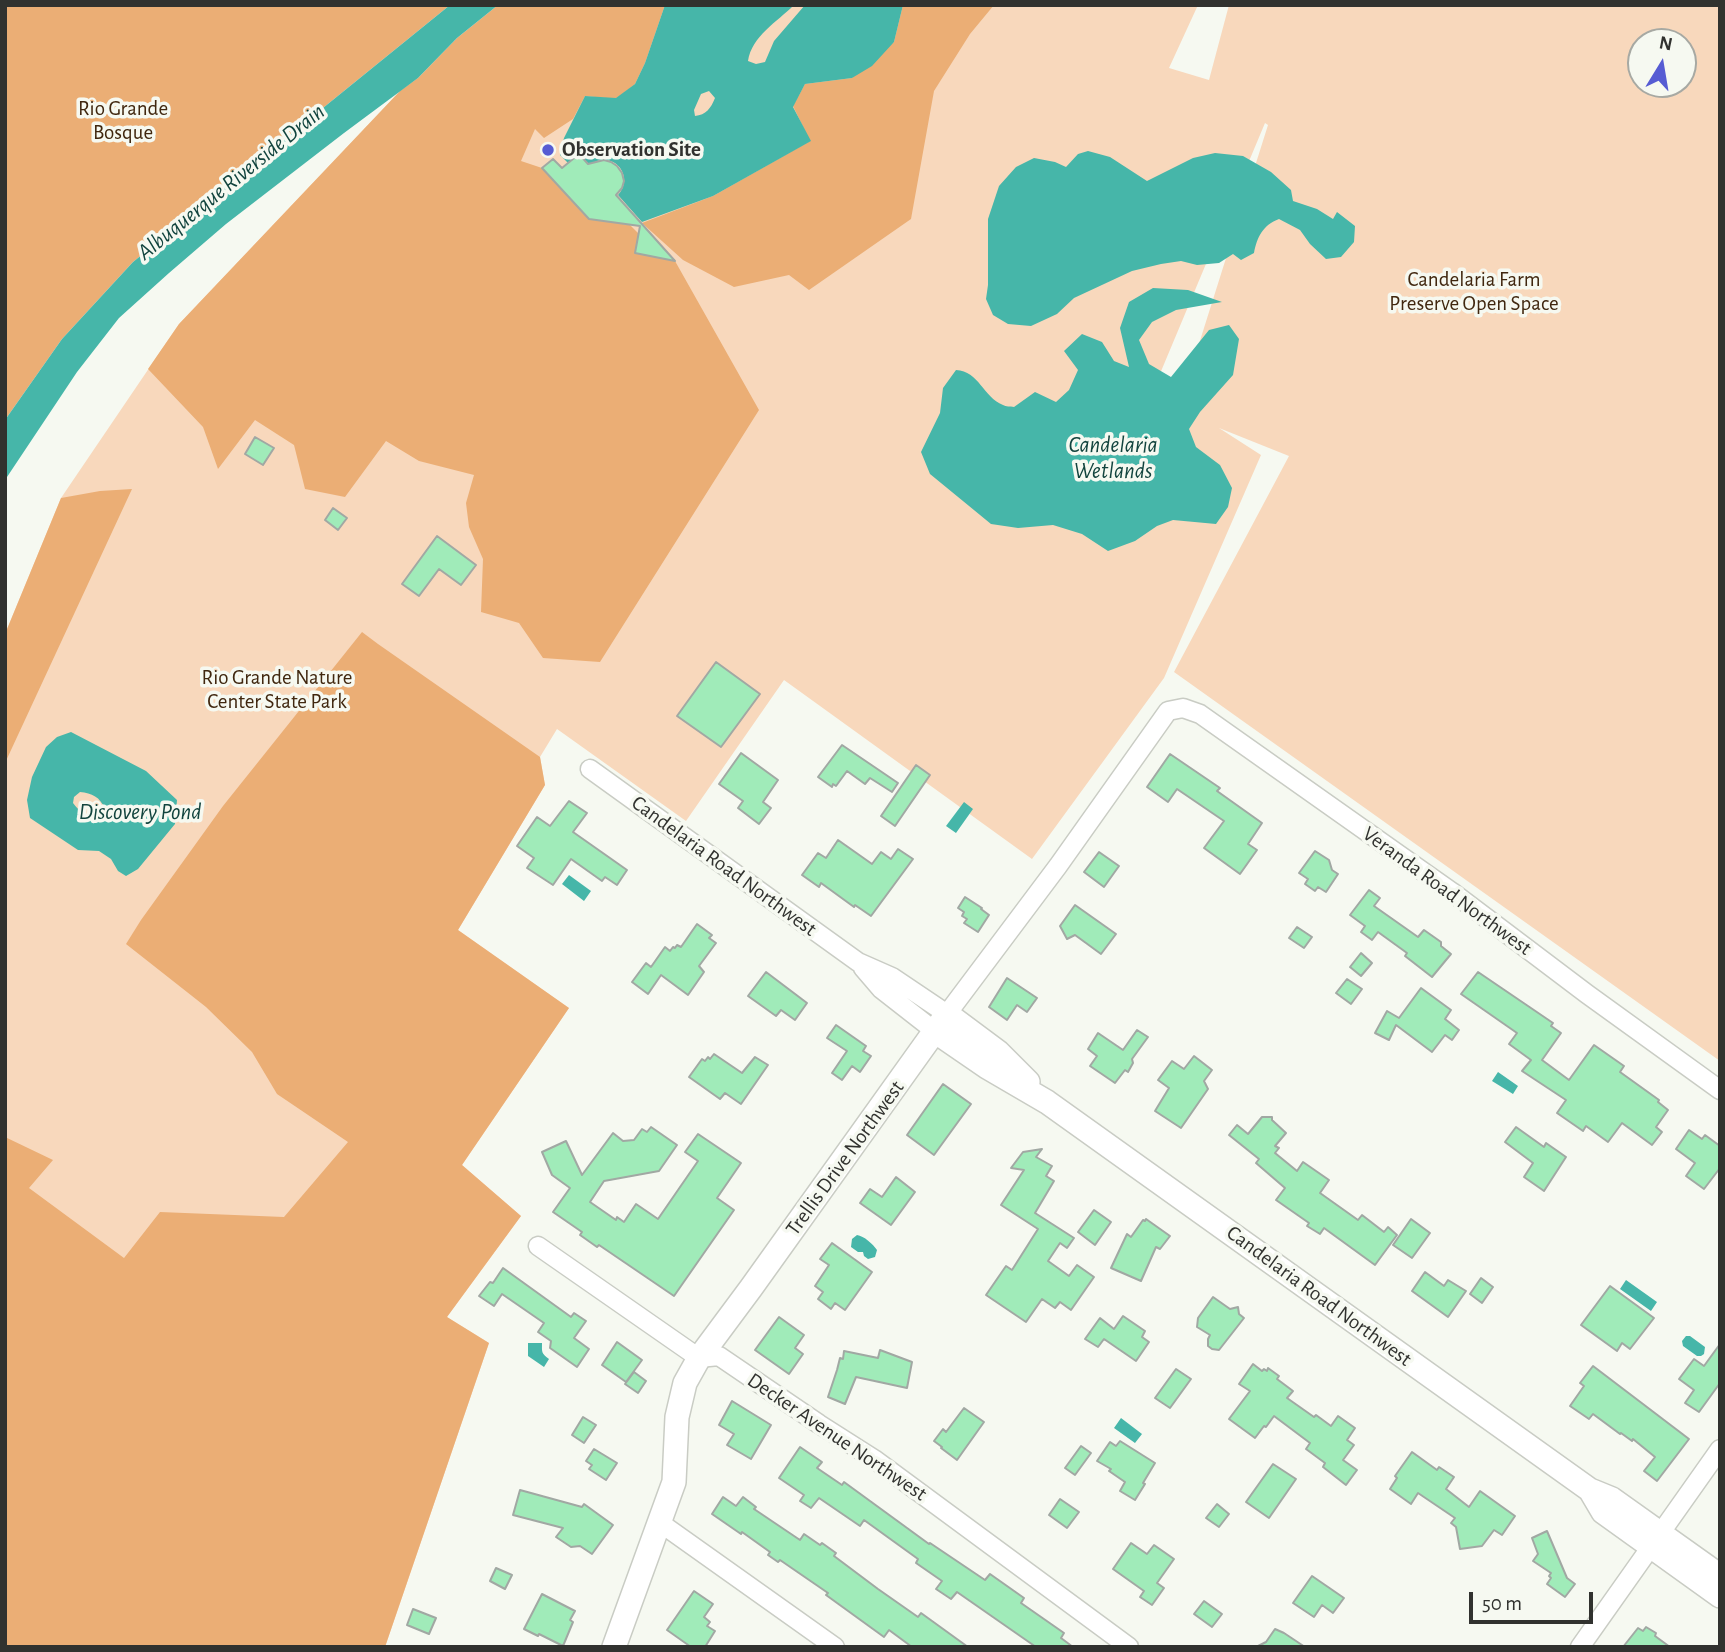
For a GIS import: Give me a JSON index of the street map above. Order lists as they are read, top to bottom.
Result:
{
  "streets": {
    "street": [
      "Candelaria Road Northwest",
      "Veranda Road Northwest",
      "Trellis Drive Northwest",
      "Decker Avenue Northwest"
    ]
  },
  "crossings": [
    ["Candelaria Road Northwest", "Trellis Drive Northwest"],
    ["Veranda Road Northwest", "Trellis Drive Northwest"],
    ["Trellis Drive Northwest", "Decker Avenue Northwest"]
  ],
  "water": ["Albuquerque Riverside Drain", "Candelaria Wetlands", "Discovery Pond"],
  "parks": ["Rio Grande Bosque", "Candelaria Farm Preserve Open Space", "Rio Grande Nature Center State Park"],
  "places": ["Observation Site"],
  "scale_bar": "50 m",
  "north": "top"
}
